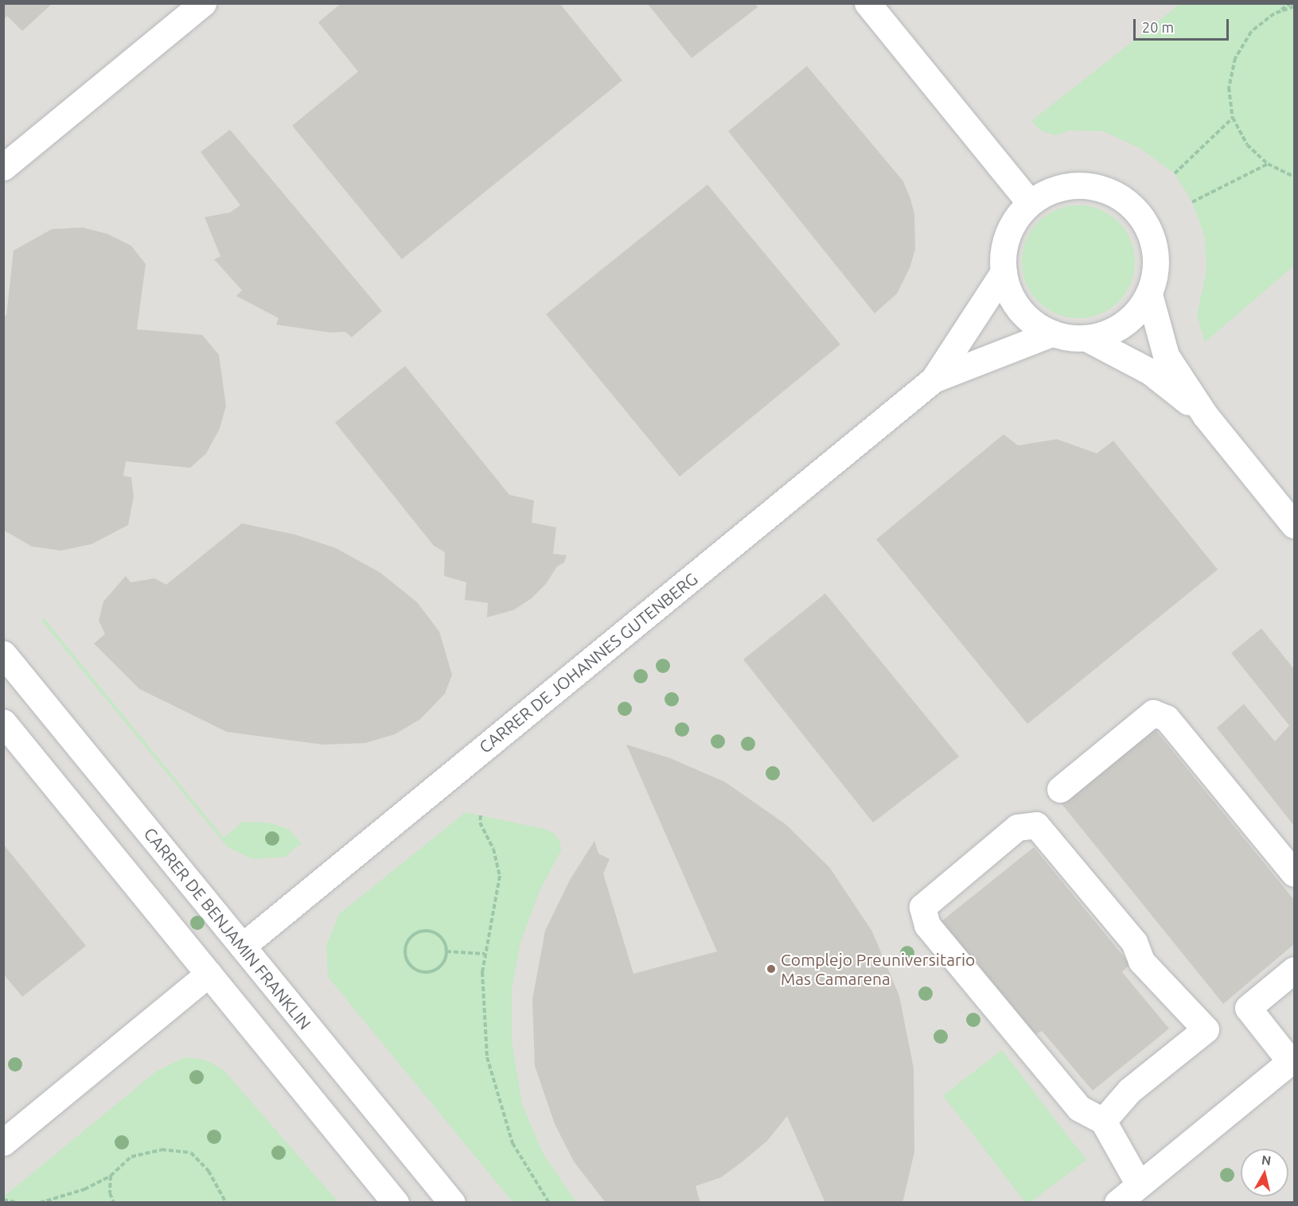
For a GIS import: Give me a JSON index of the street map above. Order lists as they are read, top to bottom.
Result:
{
  "streets": {
    "street": ["CARRER DE JOHANNES GUTENBERG", "CARRER DE BENJAMIN FRANKLIN"]
  },
  "crossings": [
    ["CARRER DE JOHANNES GUTENBERG", "CARRER DE BENJAMIN FRANKLIN"]
  ],
  "places": ["Complejo Preuniversitario Mas Camarena"],
  "scale_bar": "20 m",
  "north": "top"
}
